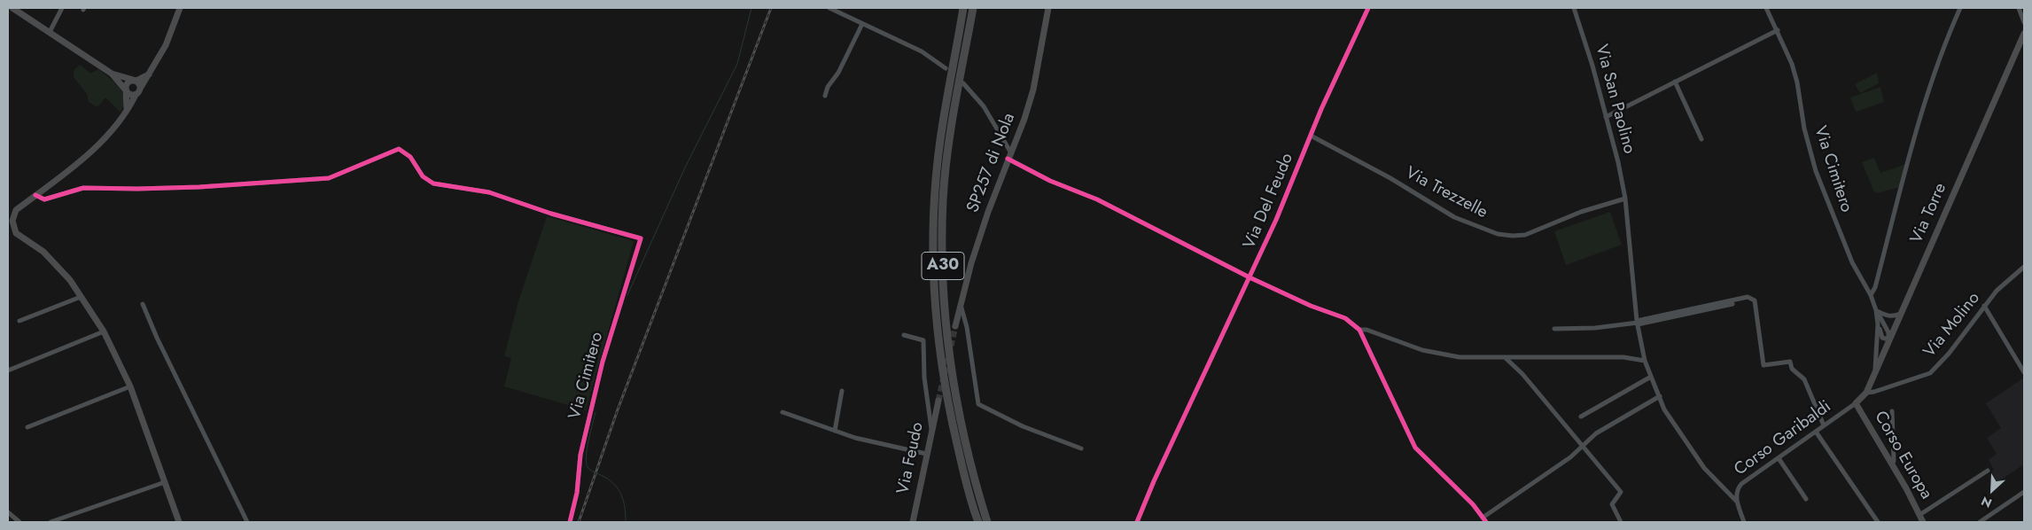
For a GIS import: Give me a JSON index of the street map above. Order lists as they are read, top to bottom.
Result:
{
  "streets": {
    "highway": ["A30"],
    "main road": [
      "SP257 di Nola",
      "Via Torre",
      "Corso Europa",
      "Via Feudo"
    ],
    "street": [
      "Via San Paolino",
      "Via Cimitero",
      "Via Trezzelle",
      "Via Del Feudo",
      "Via Molino",
      "Corso Garibaldi"
    ]
  },
  "crossings": [
    ["Via San Paolino", "Via Trezzelle"],
    ["Via San Paolino", "Corso Garibaldi"],
    ["Via Cimitero", "Via Torre"],
    ["Via Trezzelle", "Via Del Feudo"],
    ["Via Torre", "Via Molino"],
    ["Via Torre", "Corso Garibaldi"],
    ["Via Torre", "Corso Europa"],
    ["Corso Garibaldi", "Corso Europa"]
  ],
  "north": "bottom left"
}
